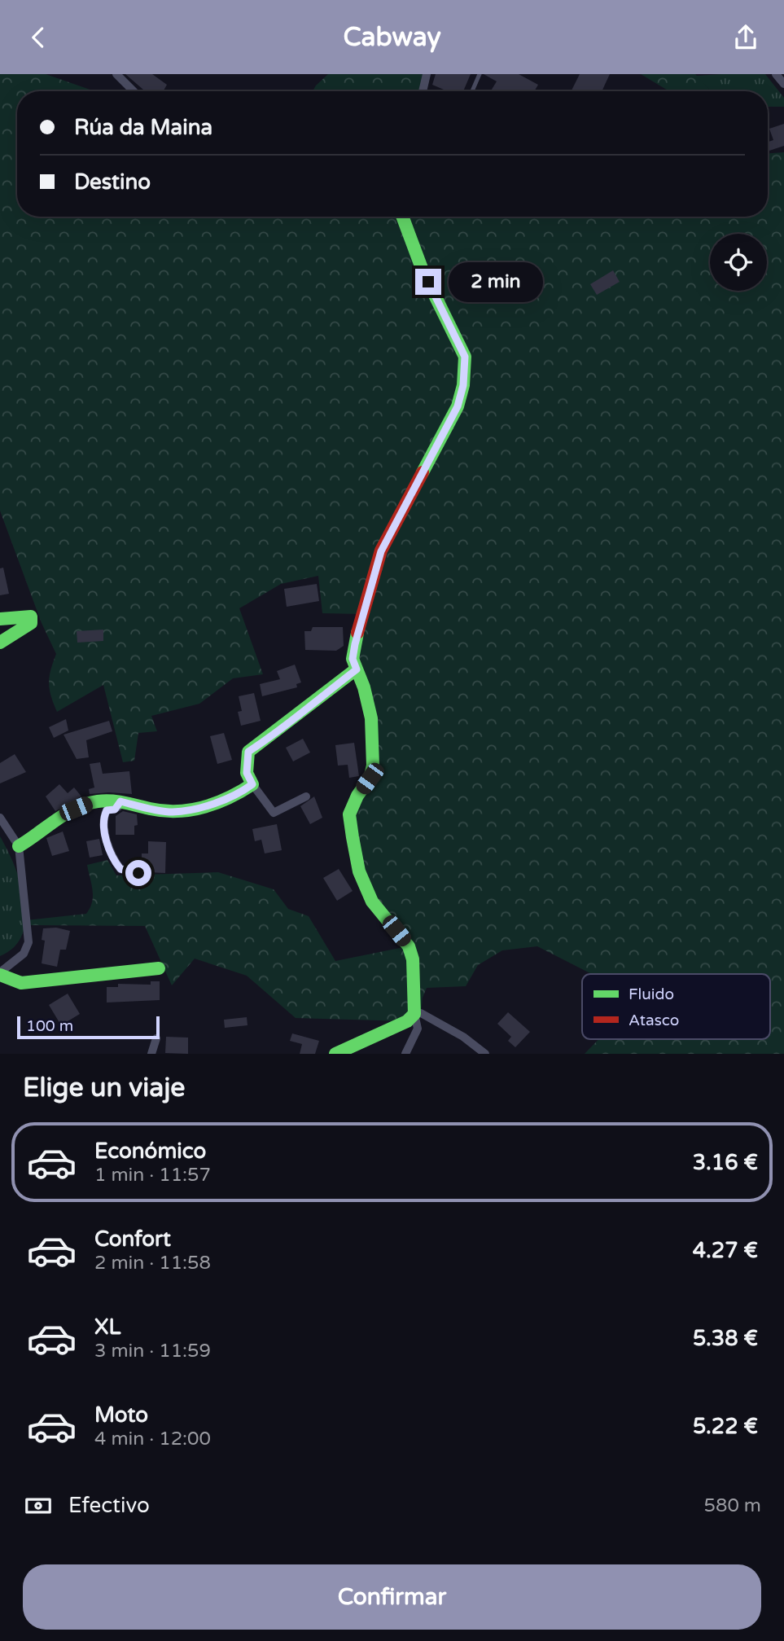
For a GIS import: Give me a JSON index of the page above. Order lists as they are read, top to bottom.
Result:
{
  "legend": ["Fluido", "Atasco"],
  "scale_bar": "100 m",
  "page": {
    "header": "Cabway",
    "banner": ["Rúa da Maina", "Destino"],
    "bubble": "2 min",
    "scale": "100 m",
    "heading": "Elige un viaje",
    "list": [
      {
        "name": "Económico",
        "note": "1 min · 11:57",
        "value": "3.16 €"
      },
      {
        "name": "Confort",
        "note": "2 min · 11:58",
        "value": "4.27 €"
      },
      {
        "name": "XL",
        "note": "3 min · 11:59",
        "value": "5.38 €"
      },
      {
        "name": "Moto",
        "note": "4 min · 12:00",
        "value": "5.22 €"
      }
    ],
    "pay": ["Efectivo", "580 m"],
    "buttons": "Confirmar"
  }
}
